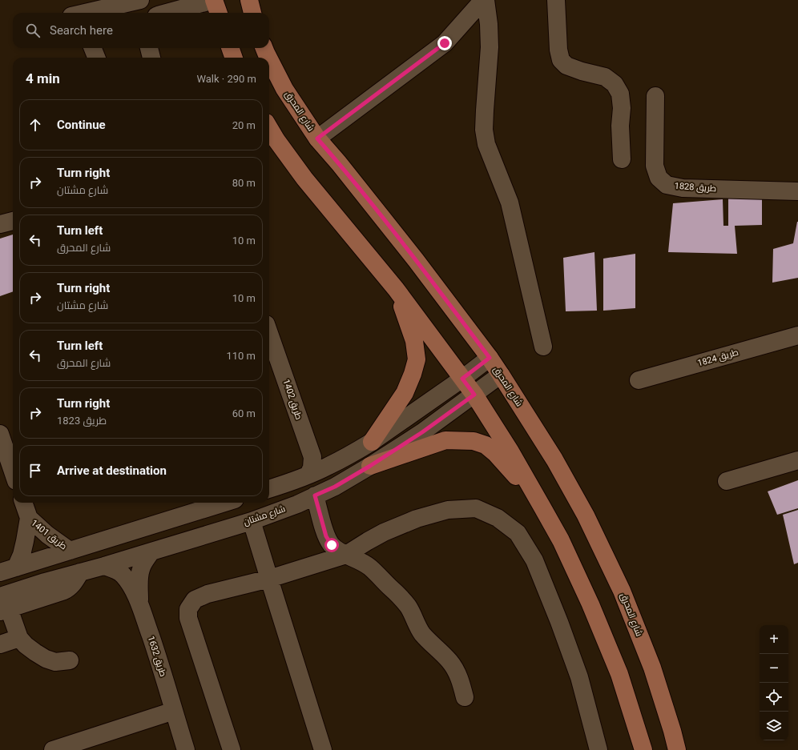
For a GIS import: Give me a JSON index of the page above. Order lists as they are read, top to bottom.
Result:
{
  "streets": {
    "main road": ["شارع المحرق"],
    "street": [
      "طريق 1828",
      "طريق 1824",
      "طريق 1402",
      "شارع مشتان",
      "طريق 1401",
      "طريق 1632"
    ]
  },
  "crossings": [
    ["شارع المحرق", "شارع مشتان"],
    ["شارع مشتان", "طريق 1632"]
  ],
  "page": {
    "search": "Search here",
    "heading": ["4 min", "Walk · 290 m"],
    "list": [
      ["Continue", "20 m"],
      ["Turn right", "شارع مشتان", "80 m"],
      ["Turn left", "شارع المحرق", "10 m"],
      ["Turn right", "شارع مشتان", "10 m"],
      ["Turn left", "شارع المحرق", "110 m"],
      ["Turn right", "طريق 1823", "60 m"],
      "Arrive at destination"
    ],
    "map_buttons": ["+", "−"]
  }
}
